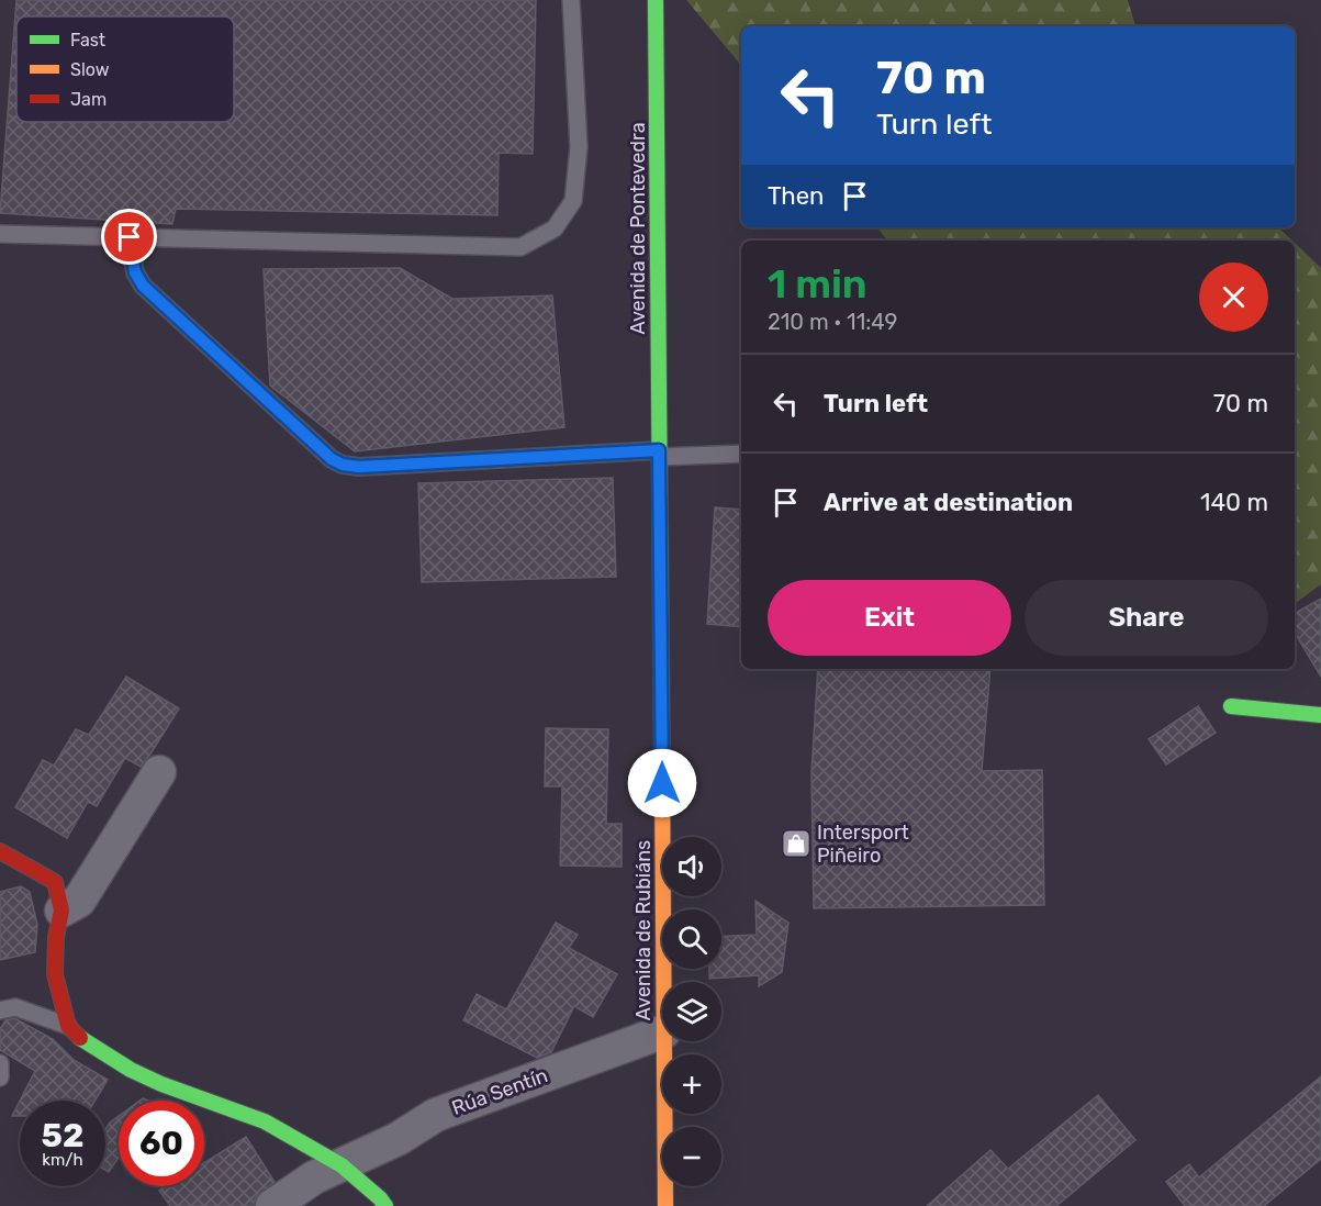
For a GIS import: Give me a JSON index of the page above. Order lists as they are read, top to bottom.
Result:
{
  "streets": {
    "main road": ["Avenida de Pontevedra", "Avenida de Rubiáns"],
    "street": ["Rúa Sentín"]
  },
  "crossings": [
    ["Avenida de Pontevedra", "Avenida de Rubiáns"]
  ],
  "places": {
    "shop": ["Intersport Piñeiro"]
  },
  "legend": ["Fast", "Slow", "Jam"],
  "page": {
    "turn": ["70 m", "Turn left"],
    "then": "Then",
    "heading": ["1 min", "210 m · 11:49"],
    "list": [
      {
        "name": "Turn left",
        "value": "70 m"
      },
      {
        "name": "Arrive at destination",
        "value": "140 m"
      }
    ],
    "buttons": ["Exit", "Share"],
    "map_buttons": ["+", "−"],
    "speed": "52 km/h",
    "limit": "60"
  }
}
